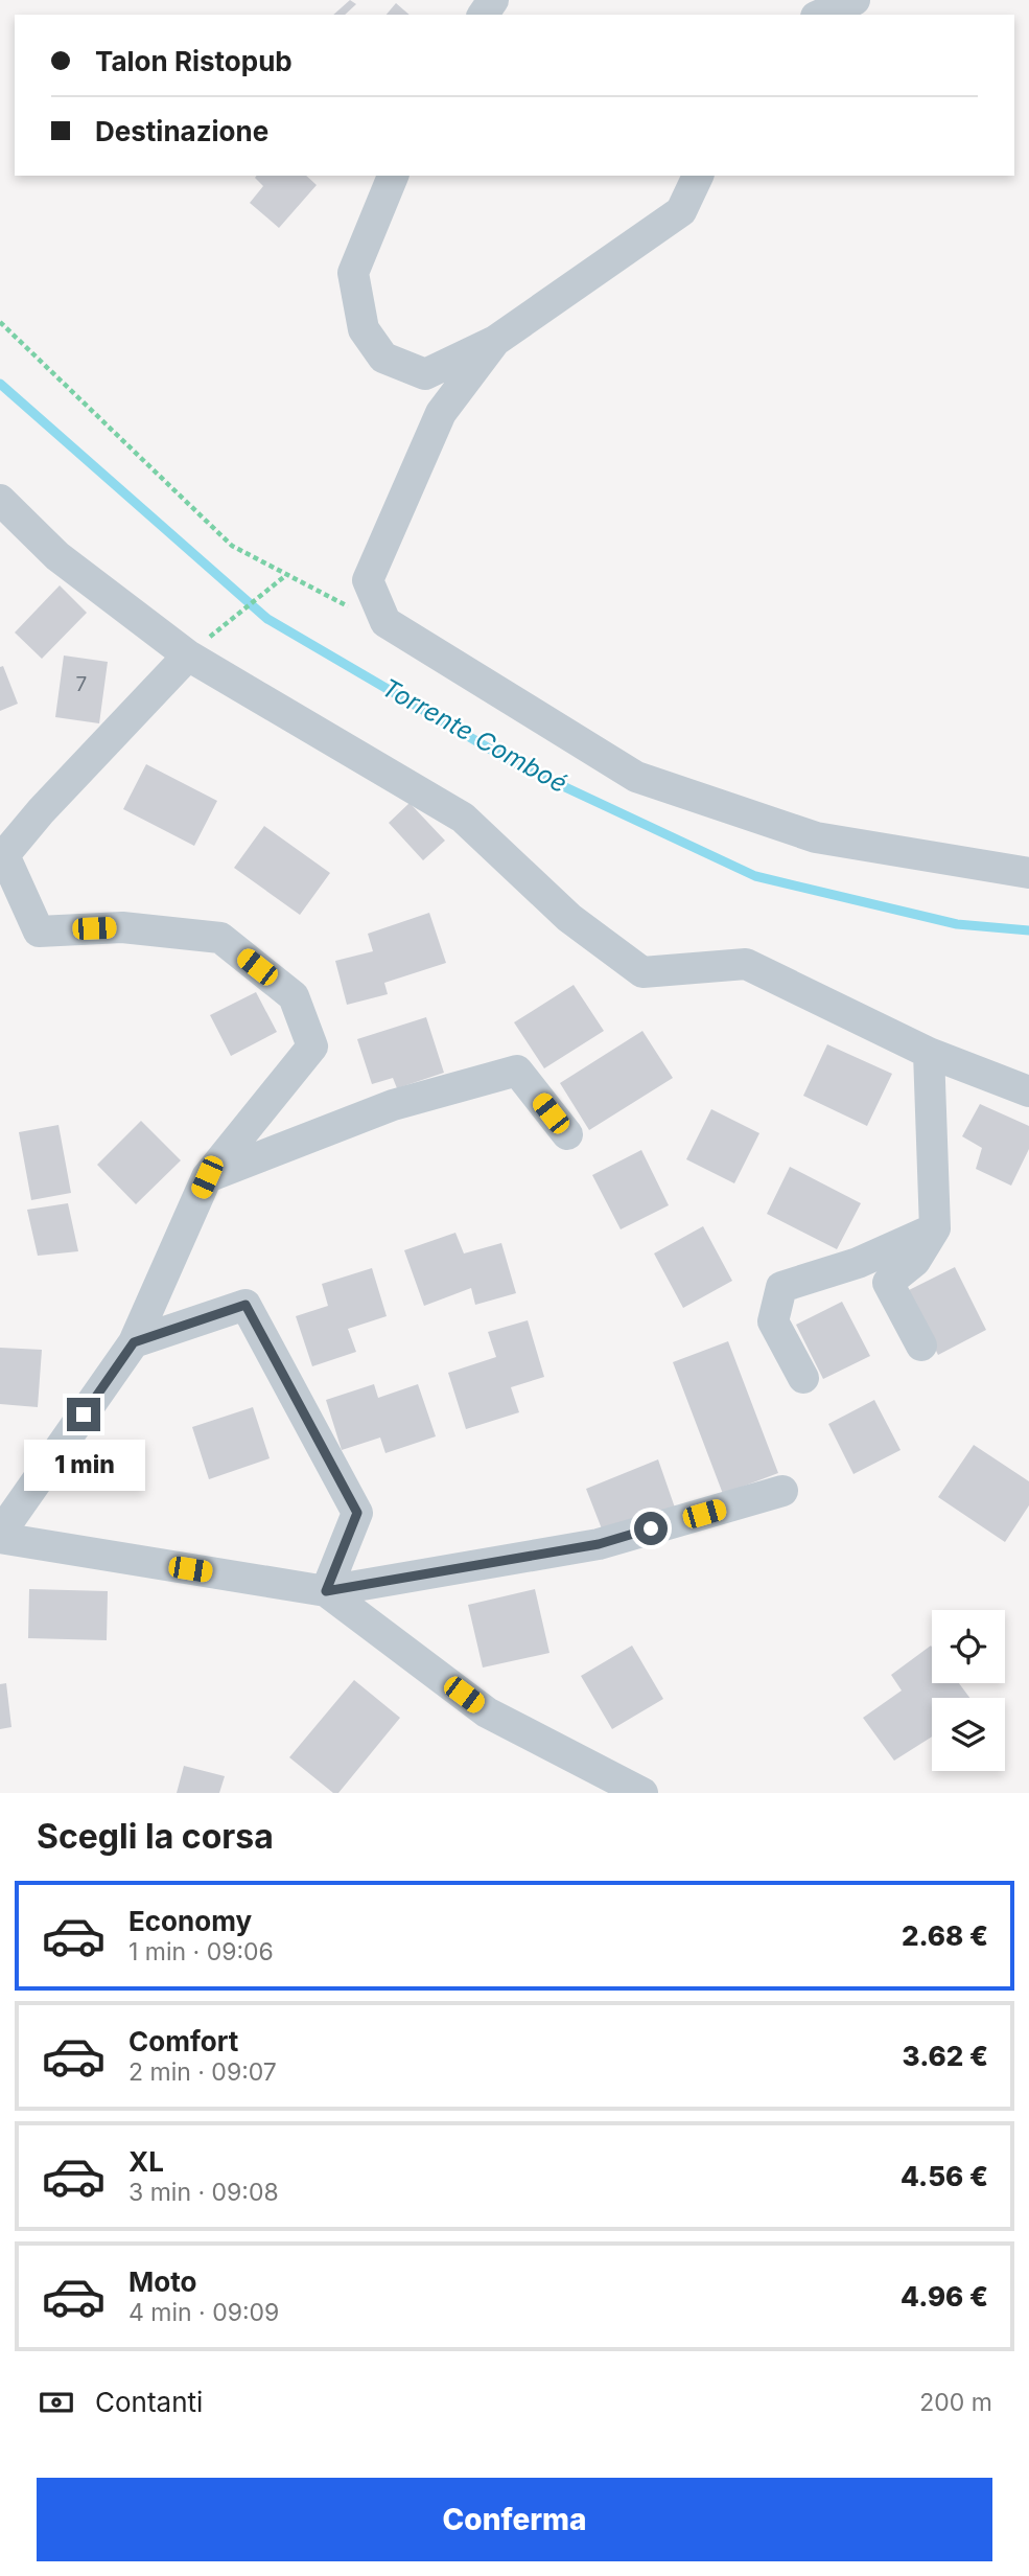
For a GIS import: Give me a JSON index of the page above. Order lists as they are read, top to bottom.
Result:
{
  "water": ["Torrente Comboé"],
  "house_numbers": ["7"],
  "page": {
    "banner": ["Talon Ristopub", "Destinazione"],
    "bubble": "1 min",
    "heading": "Scegli la corsa",
    "list": [
      {
        "name": "Economy",
        "note": "1 min · 09:06",
        "value": "2.68 €"
      },
      {
        "name": "Comfort",
        "note": "2 min · 09:07",
        "value": "3.62 €"
      },
      {
        "name": "XL",
        "note": "3 min · 09:08",
        "value": "4.56 €"
      },
      {
        "name": "Moto",
        "note": "4 min · 09:09",
        "value": "4.96 €"
      }
    ],
    "pay": ["Contanti", "200 m"],
    "buttons": "Conferma"
  }
}
